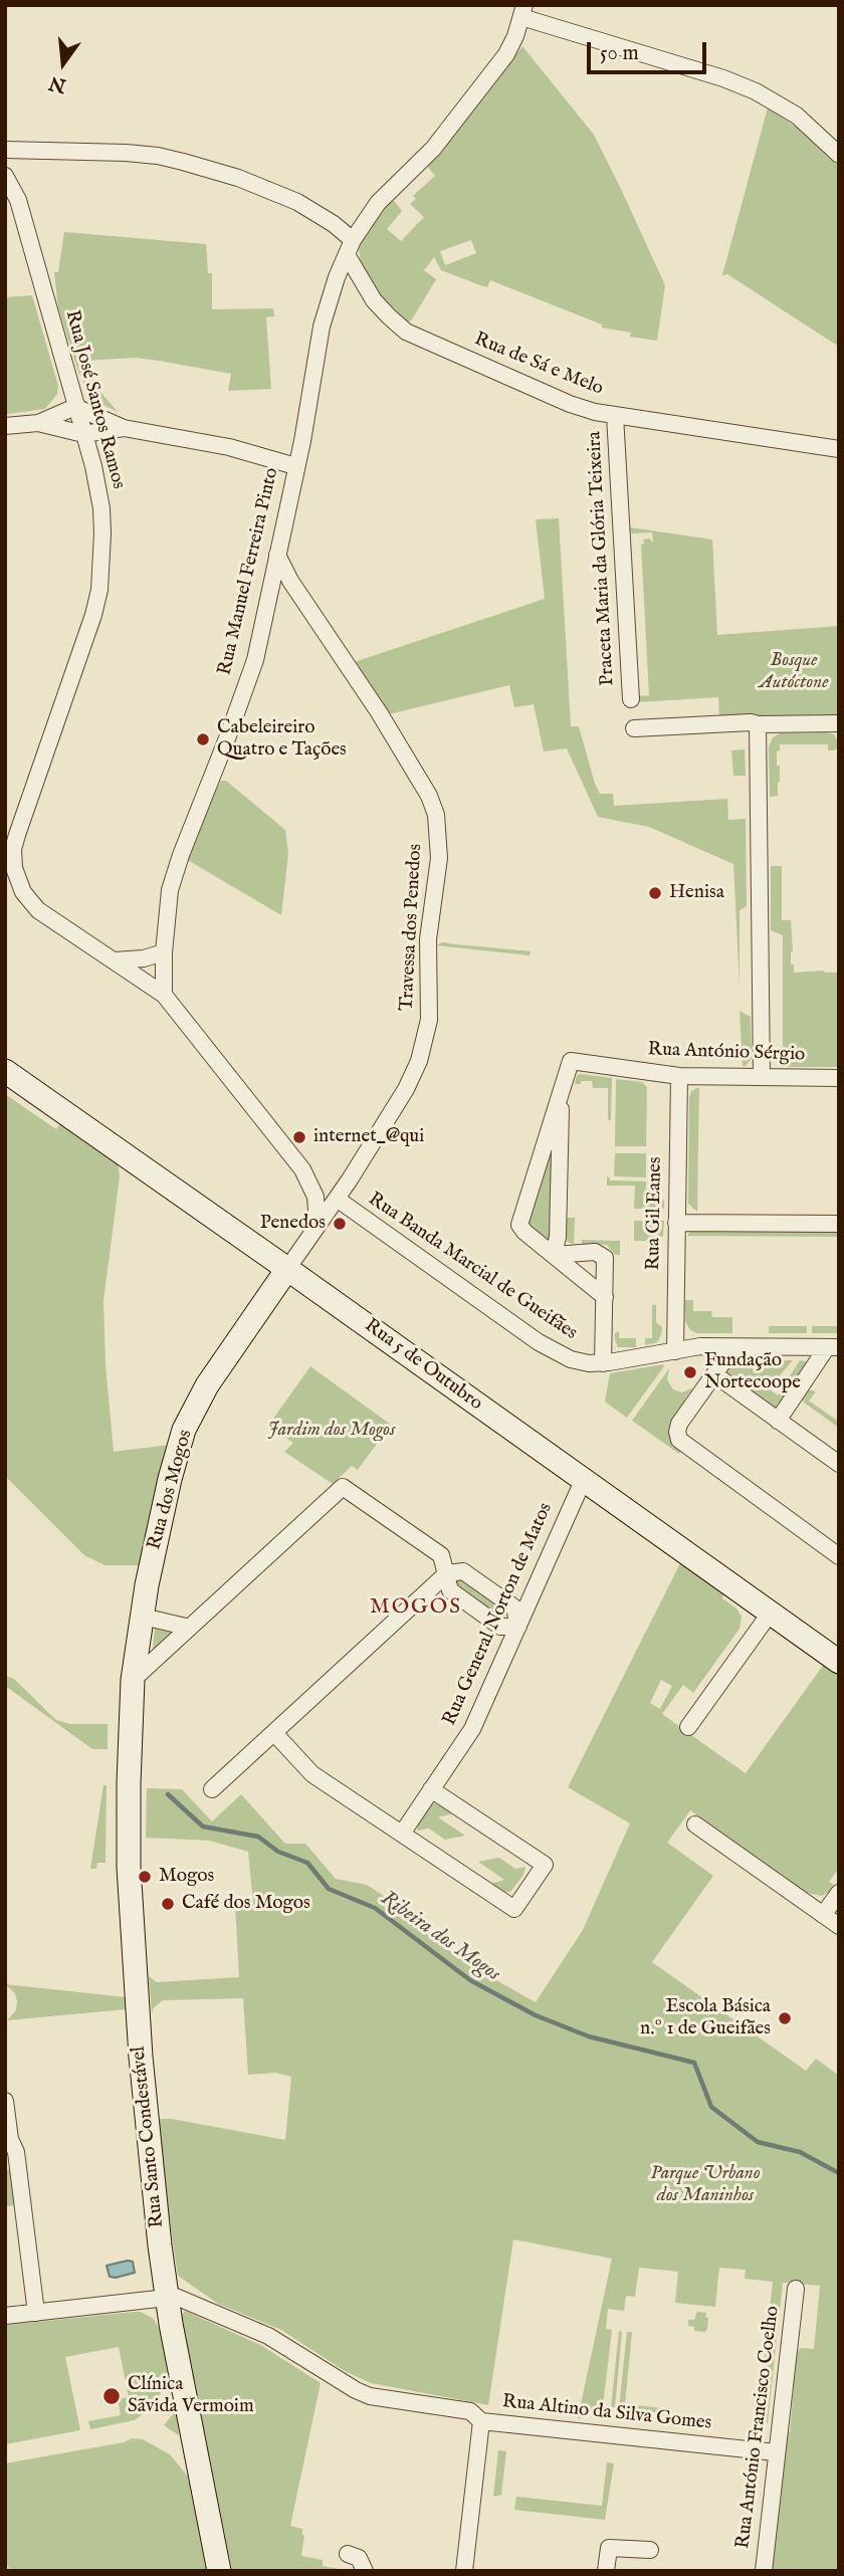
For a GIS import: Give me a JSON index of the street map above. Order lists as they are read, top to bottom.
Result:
{
  "streets": {
    "street": [
      "Rua de Sá e Melo",
      "Rua José Santos Ramos",
      "Praceta Maria da Glória Teixeira",
      "Rua Manuel Ferreira Pinto",
      "Travessa dos Penedos",
      "Rua António Sérgio",
      "Rua Gil Eanes",
      "Rua Banda Marcial de Gueifães",
      "Rua 5 de Outubro",
      "Rua dos Mogos",
      "Rua General Norton de Matos",
      "Rua Santo Condestável",
      "Rua Altino da Silva Gomes",
      "Rua António Francisco Coelho"
    ]
  },
  "crossings": [
    ["Rua de Sá e Melo", "Praceta Maria da Glória Teixeira"],
    ["Rua de Sá e Melo", "Rua Manuel Ferreira Pinto"],
    ["Rua José Santos Ramos", "Rua Manuel Ferreira Pinto"],
    ["Rua Manuel Ferreira Pinto", "Travessa dos Penedos"],
    ["Travessa dos Penedos", "Rua Banda Marcial de Gueifães"],
    ["Rua António Sérgio", "Rua Gil Eanes"],
    ["Rua Gil Eanes", "Rua Banda Marcial de Gueifães"],
    ["Rua 5 de Outubro", "Rua dos Mogos"],
    ["Rua 5 de Outubro", "Rua General Norton de Matos"],
    ["Rua dos Mogos", "Rua Santo Condestável"],
    ["Rua Santo Condestável", "Rua Altino da Silva Gomes"],
    ["Rua Altino da Silva Gomes", "Rua António Francisco Coelho"]
  ],
  "districts": ["MOGOS"],
  "water": ["Ribeira dos Mogos"],
  "parks": ["Bosque Autóctone", "Jardim dos Mogos", "Parque Urbano dos Maninhos"],
  "places": [
    "Cabeleireiro Quatro e Tações",
    "Henisa",
    "internet_@qui",
    "Penedos",
    "Fundação Nortecoope",
    "Mogos",
    "Café dos Mogos",
    "Escola Básica n.º 1 de Gueifães",
    "Clínica Sãvida Vermoim"
  ],
  "scale_bar": "50 m",
  "north": "bottom"
}
